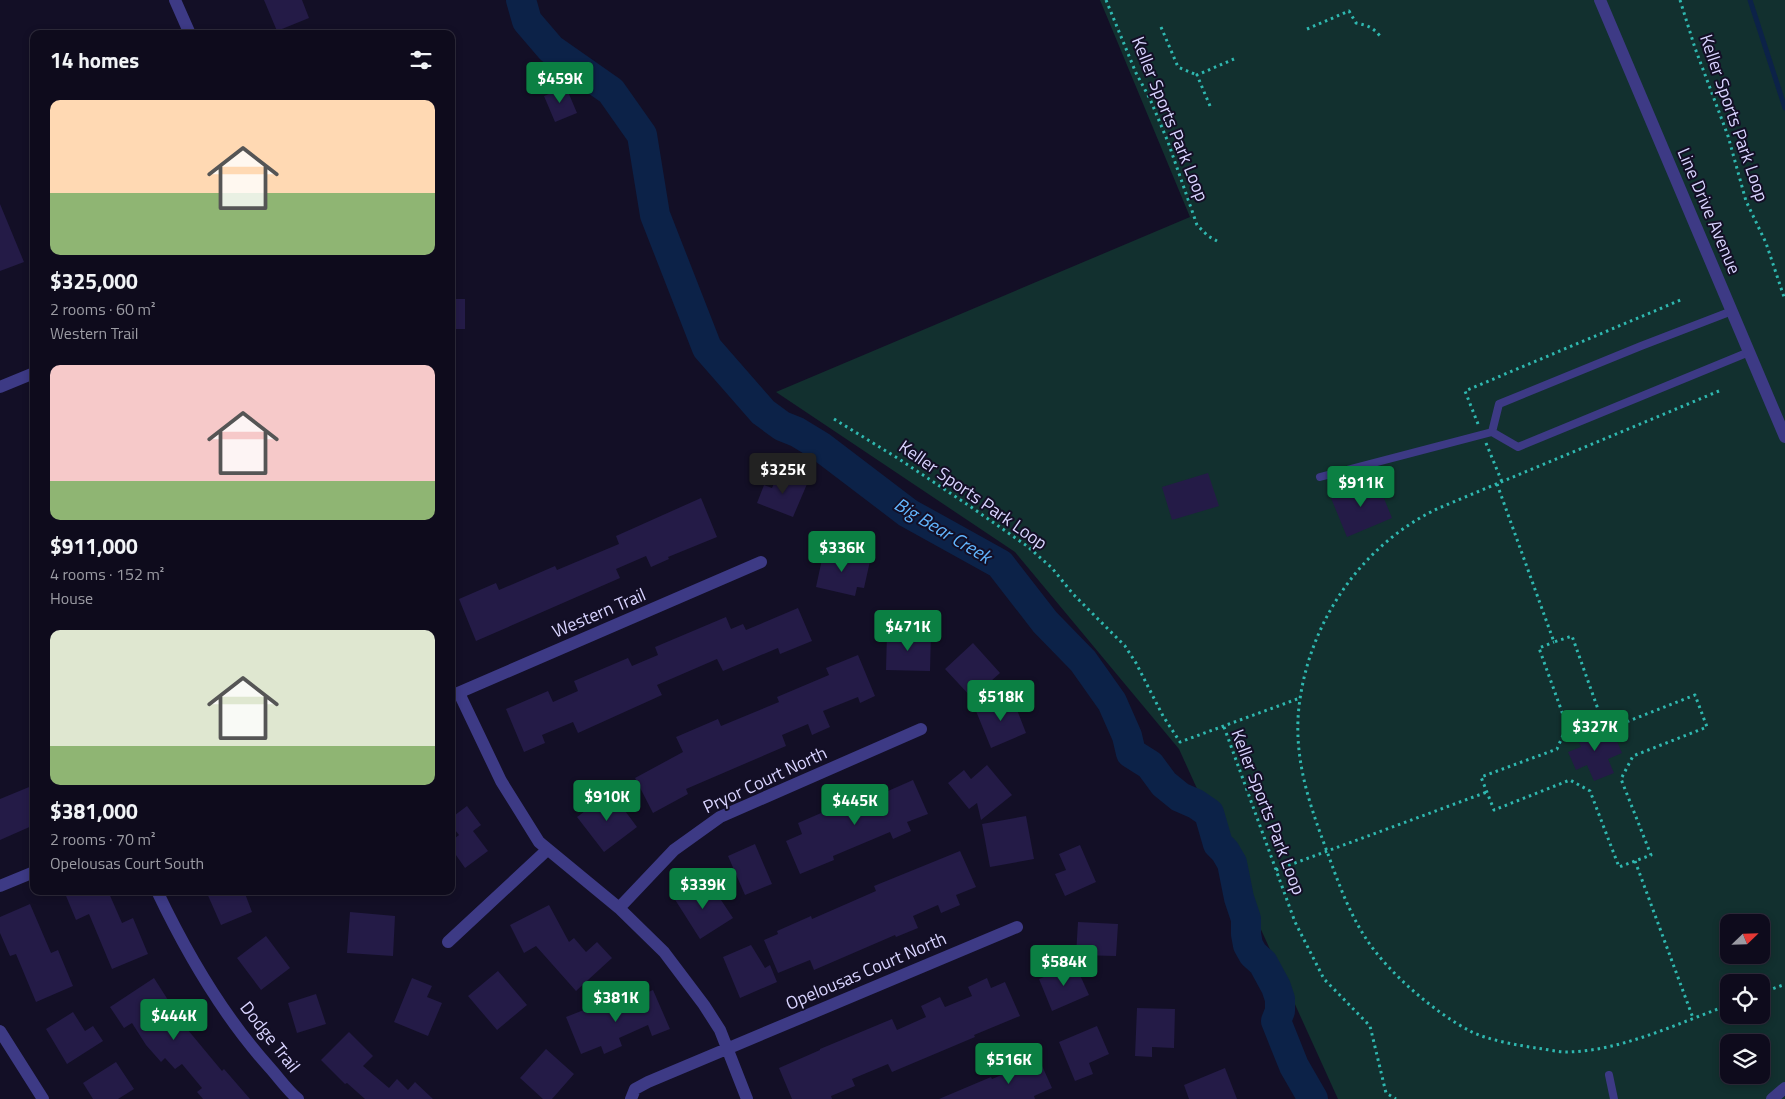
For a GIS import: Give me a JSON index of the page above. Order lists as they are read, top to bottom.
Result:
{
  "streets": {
    "street": [
      "Line Drive Avenue",
      "Western Trail",
      "Pryor Court North",
      "Opelousas Court North",
      "Dodge Trail"
    ],
    "path": ["Keller Sports Park Loop"]
  },
  "water": ["Big Bear Creek"],
  "north": "top right",
  "page": {
    "heading": "14 homes",
    "price": [
      "$459K",
      "$325K",
      "$911K",
      "$336K",
      "$471K",
      "$518K",
      "$327K",
      "$910K",
      "$445K",
      "$339K",
      "$584K",
      "$381K",
      "$444K",
      "$516K"
    ],
    "list": [
      {
        "name": "$325,000",
        "note": "2 rooms · 60 m² · Western Trail"
      },
      {
        "name": "$911,000",
        "note": "4 rooms · 152 m² · House"
      },
      {
        "name": "$381,000",
        "note": "2 rooms · 70 m² · Opelousas Court South"
      }
    ]
  }
}
